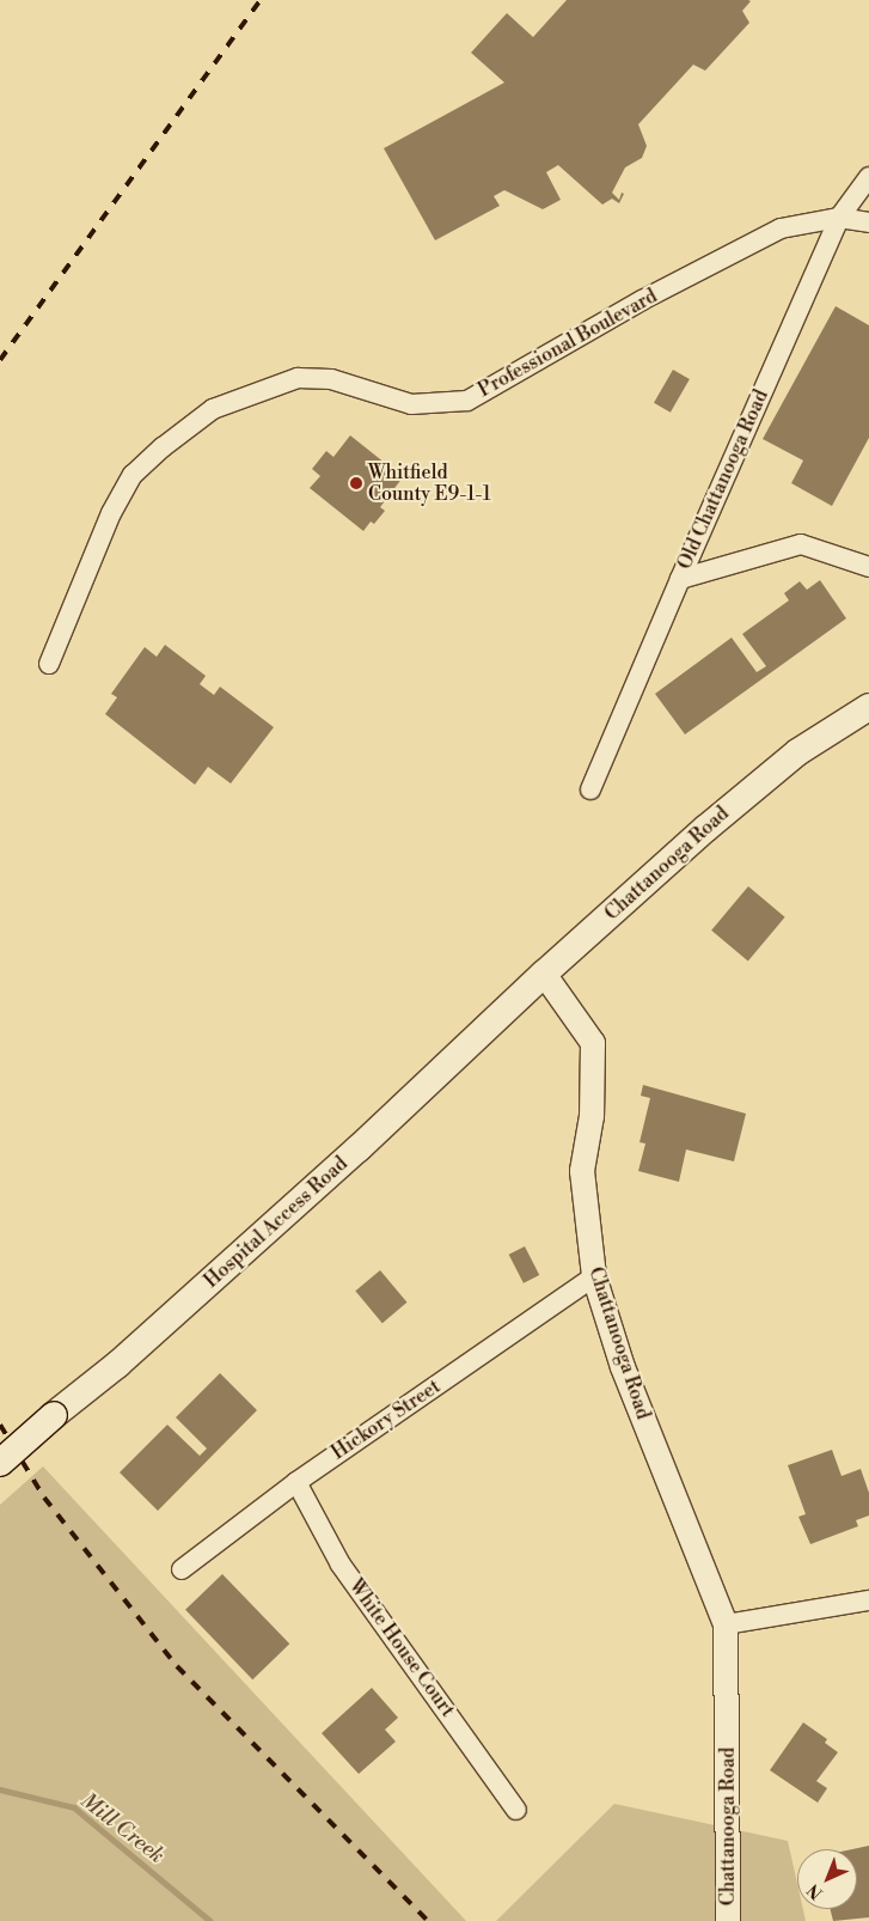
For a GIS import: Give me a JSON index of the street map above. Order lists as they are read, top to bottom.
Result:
{
  "streets": {
    "main road": ["Chattanooga Road", "Hospital Access Road"],
    "street": [
      "Professional Boulevard",
      "Old Chattanooga Road",
      "Hickory Street",
      "White House Court"
    ]
  },
  "crossings": [
    ["Professional Boulevard", "Old Chattanooga Road"],
    ["Chattanooga Road", "Hospital Access Road"],
    ["Chattanooga Road", "Hickory Street"],
    ["Hickory Street", "White House Court"]
  ],
  "water": ["Mill Creek"],
  "places": ["Whitfield County E9-1-1"],
  "north": "bottom left"
}
